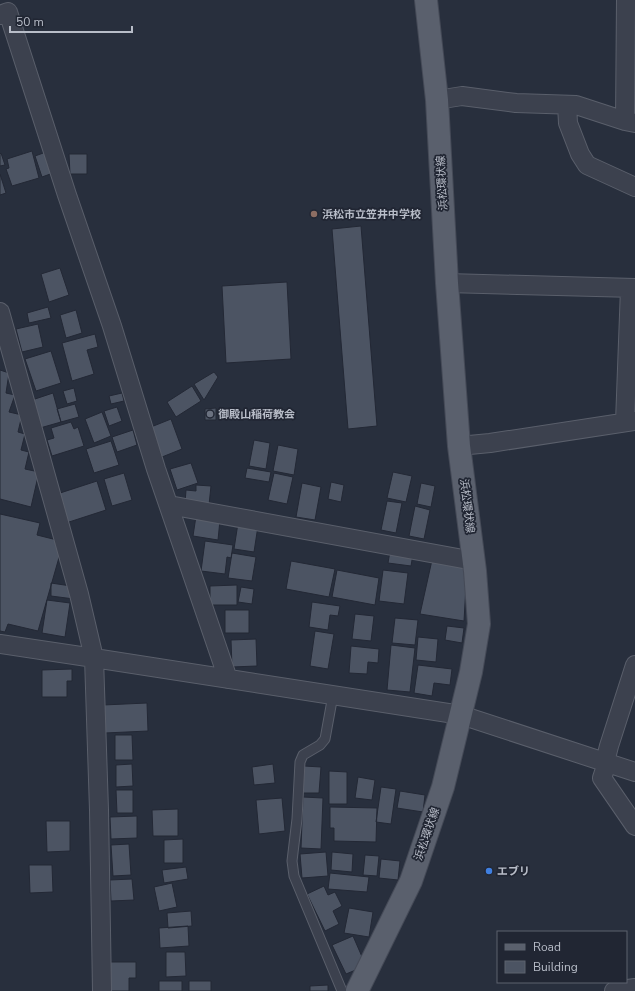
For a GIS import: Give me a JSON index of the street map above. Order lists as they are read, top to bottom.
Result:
{
  "streets": {
    "main road": ["浜松環状線"]
  },
  "places": ["浜松市立笠井中学校", "御殿山稲荷教会", "エブリ"],
  "legend": ["Road", "Building"],
  "scale_bar": "50 m"
}
